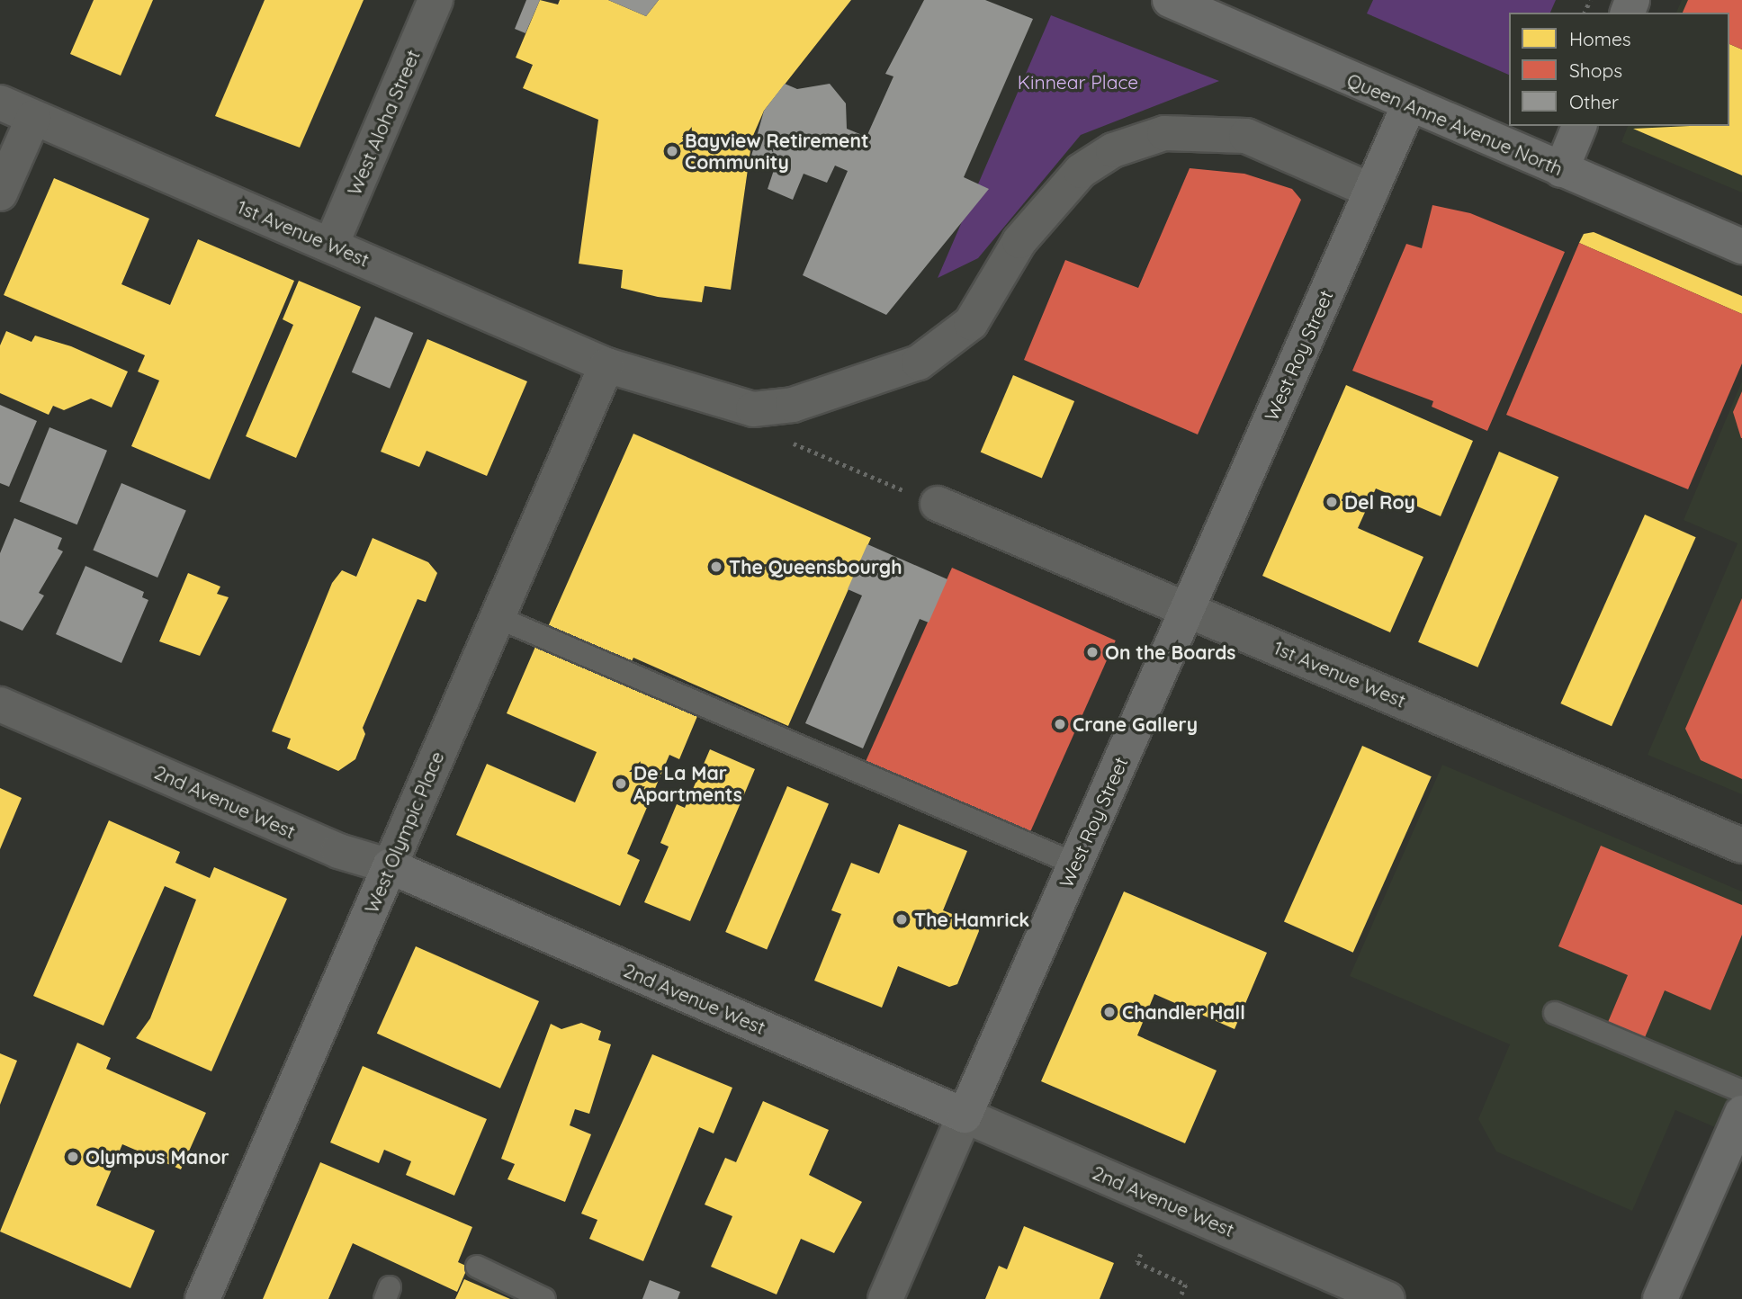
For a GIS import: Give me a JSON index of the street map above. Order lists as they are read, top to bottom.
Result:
{
  "streets": {
    "street": [
      "West Aloha Street",
      "Queen Anne Avenue North",
      "1st Avenue West",
      "West Roy Street",
      "2nd Avenue West",
      "West Olympic Place"
    ]
  },
  "crossings": [
    ["West Aloha Street", "1st Avenue West"],
    ["Queen Anne Avenue North", "West Roy Street"],
    ["1st Avenue West", "West Roy Street"],
    ["1st Avenue West", "West Olympic Place"],
    ["West Roy Street", "2nd Avenue West"],
    ["2nd Avenue West", "West Olympic Place"]
  ],
  "parks": ["Kinnear Place"],
  "places": [
    "Bayview Retirement Community",
    "Del Roy",
    "The Queensbourgh",
    "On the Boards",
    "Crane Gallery",
    "De La Mar Apartments",
    "The Hamrick",
    "Chandler Hall",
    "Olympus Manor"
  ],
  "legend": ["Homes", "Shops", "Other"]
}
